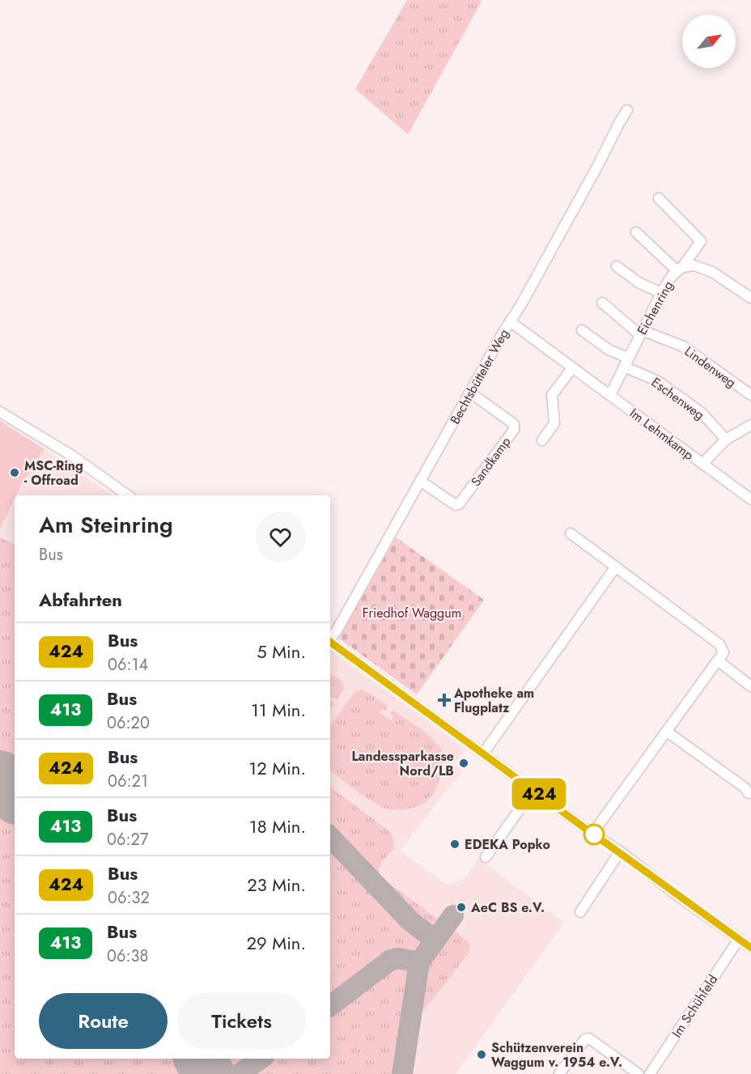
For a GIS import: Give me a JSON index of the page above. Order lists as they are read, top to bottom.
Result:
{
  "streets": {
    "street": [
      "Eichenring",
      "Lindenweg",
      "Bechtsbütteler Weg",
      "Eschenweg",
      "Im Lehmkamp",
      "Sandkamp",
      "Im Schühfeld"
    ]
  },
  "crossings": [
    ["Eichenring", "Lindenweg"],
    ["Eichenring", "Eschenweg"],
    ["Eichenring", "Im Lehmkamp"],
    ["Bechtsbütteler Weg", "Im Lehmkamp"],
    ["Bechtsbütteler Weg", "Sandkamp"]
  ],
  "parks": ["Friedhof Waggum"],
  "places": {
    "other": [
      "MSC-Ring - Offroad",
      "Landessparkasse Nord/LB",
      "EDEKA Popko",
      "AeC BS e.V.",
      "Schützenverein Waggum v. 1954 e.V."
    ],
    "health": ["Apotheke am Flugplatz"]
  },
  "lines": ["bus line 424"],
  "north": "top right",
  "page": {
    "on_map": "424",
    "heading": [
      ["Am Steinring", "Bus"],
      "Abfahrten"
    ],
    "list": [
      {
        "mark": "424",
        "name": "Bus",
        "note": "06:14",
        "value": "5 Min."
      },
      {
        "mark": "413",
        "name": "Bus",
        "note": "06:20",
        "value": "11 Min."
      },
      {
        "mark": "424",
        "name": "Bus",
        "note": "06:21",
        "value": "12 Min."
      },
      {
        "mark": "413",
        "name": "Bus",
        "note": "06:27",
        "value": "18 Min."
      },
      {
        "mark": "424",
        "name": "Bus",
        "note": "06:32",
        "value": "23 Min."
      },
      {
        "mark": "413",
        "name": "Bus",
        "note": "06:38",
        "value": "29 Min."
      }
    ],
    "buttons": ["Route", "Tickets"]
  }
}
